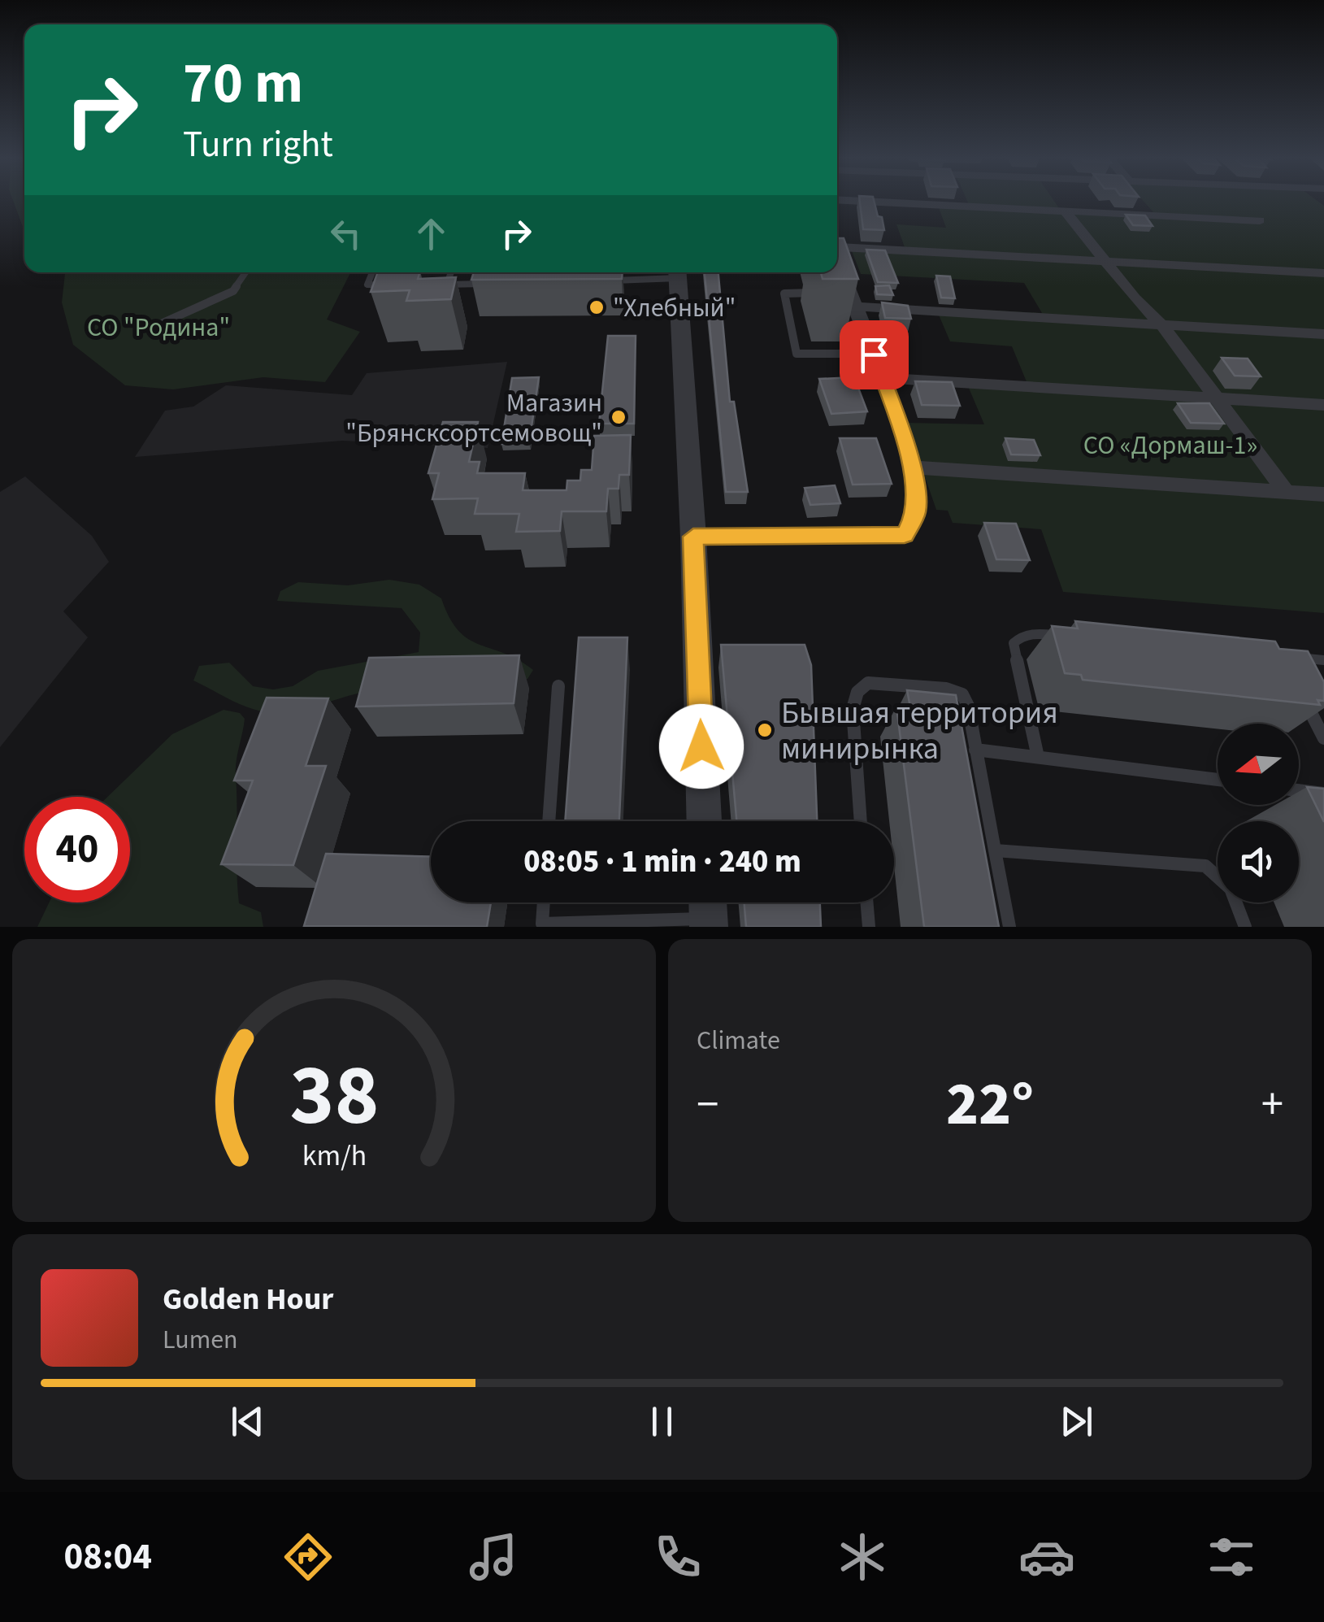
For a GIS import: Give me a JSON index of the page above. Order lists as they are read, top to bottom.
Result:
{
  "parks": ["СО \"Родина\"", "СО «Дормаш-1»"],
  "places": ["\"Хлебный\"", "Магазин \"Брянсксортсемовощ\"", "Бывшая территория минирынка"],
  "north": "left",
  "page": {
    "turn": ["70 m", "Turn right"],
    "limit": "40",
    "trip": "08:05 · 1 min · 240 m",
    "tile": "Climate",
    "heat": ["−", "22°", "+"],
    "song": ["Golden Hour", "Lumen"],
    "tabs": "08:04",
    "gauge": ["38", "km/h"]
  }
}
